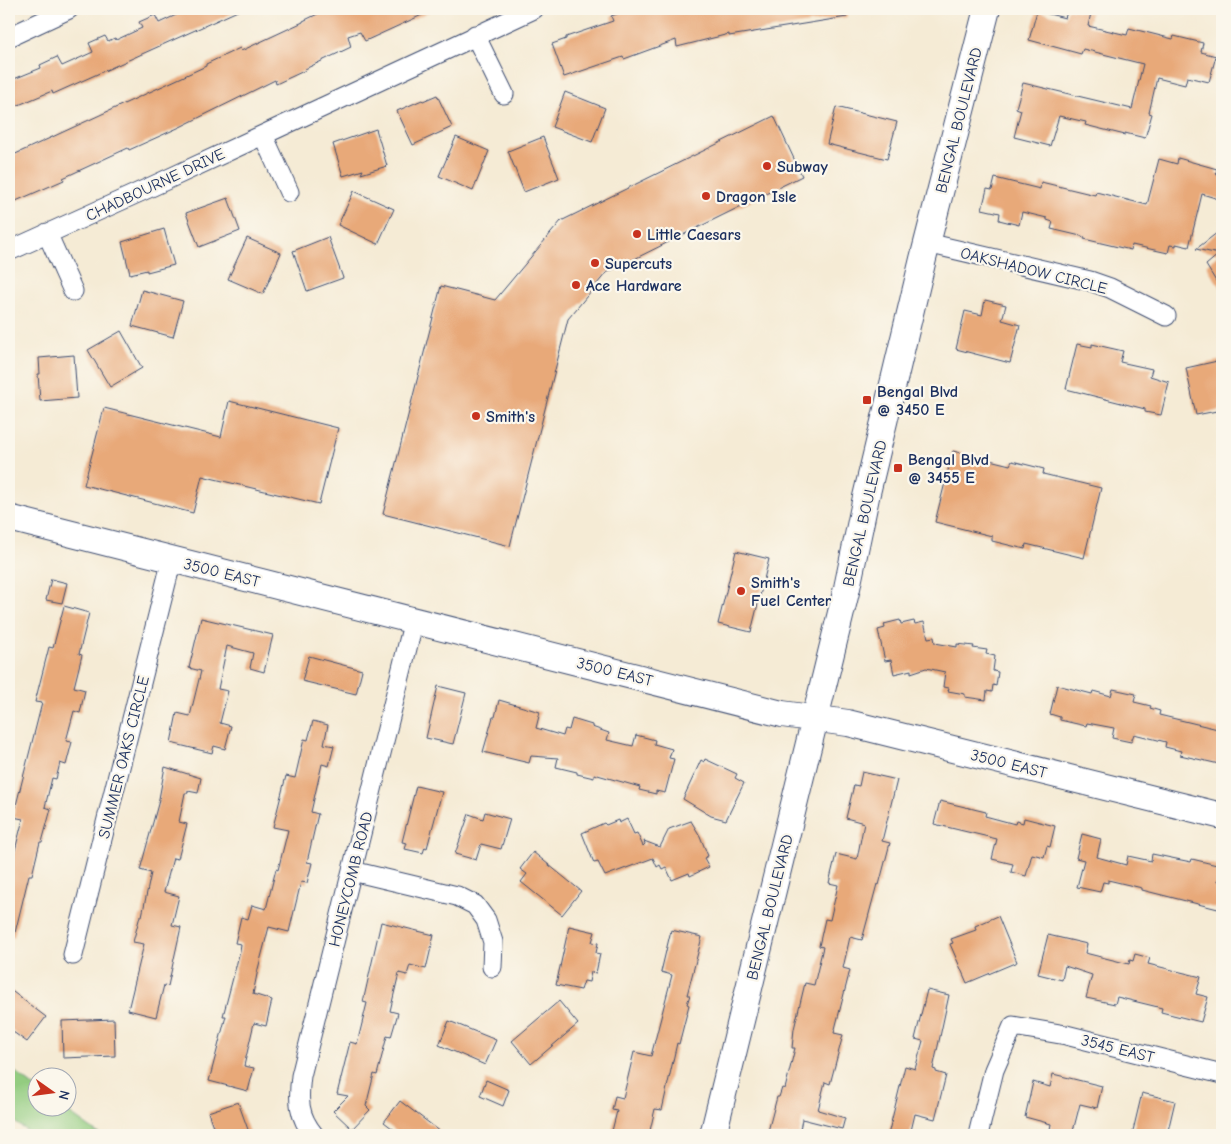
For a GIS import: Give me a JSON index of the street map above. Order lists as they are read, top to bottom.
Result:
{
  "streets": {
    "main road": ["BENGAL BOULEVARD", "3500 EAST"],
    "street": [
      "CHADBOURNE DRIVE",
      "OAKSHADOW CIRCLE",
      "SUMMER OAKS CIRCLE",
      "HONEYCOMB ROAD",
      "3545 EAST"
    ]
  },
  "crossings": [
    ["BENGAL BOULEVARD", "OAKSHADOW CIRCLE"],
    ["BENGAL BOULEVARD", "3500 EAST"],
    ["3500 EAST", "SUMMER OAKS CIRCLE"],
    ["3500 EAST", "HONEYCOMB ROAD"]
  ],
  "places": {
    "other": [
      "Subway",
      "Dragon Isle",
      "Little Caesars",
      "Supercuts",
      "Ace Hardware",
      "Smith's",
      "Smith's Fuel Center"
    ],
    "transit": ["Bengal Blvd @ 3450 E", "Bengal Blvd @ 3455 E"]
  },
  "north": "right"
}
